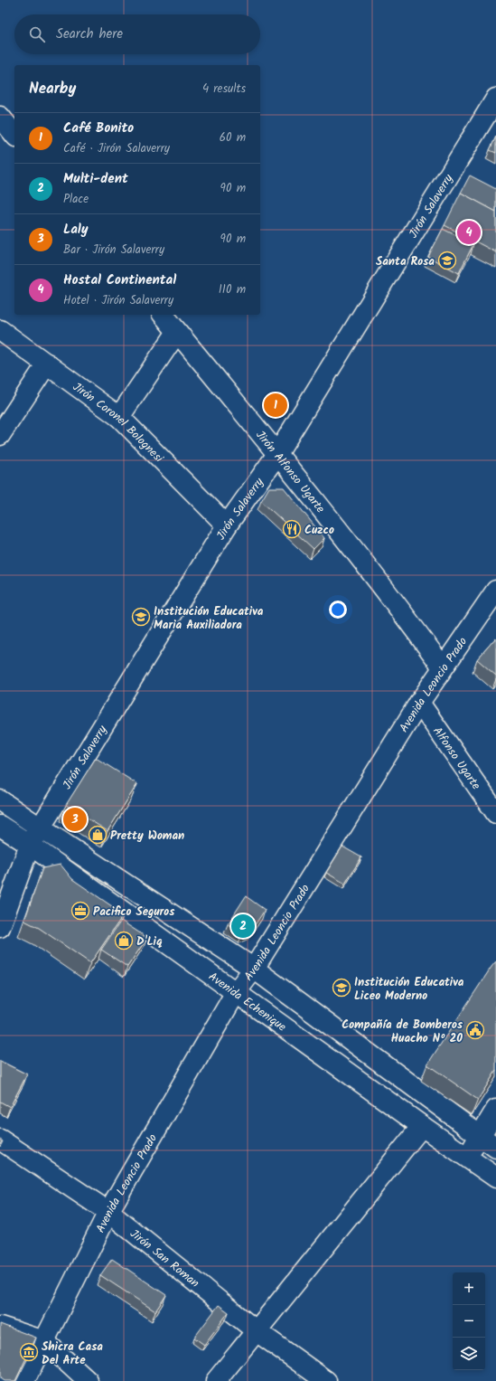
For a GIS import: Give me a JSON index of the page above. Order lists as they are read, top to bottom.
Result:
{
  "streets": {
    "street": [
      "Jirón Salaverry",
      "Jirón Coronel Bolognesi",
      "Jirón Alfonso Ugarte",
      "Avenida Leoncio Prado",
      "Alfonso Ugarte",
      "Avenida Echenique",
      "Jirón San Roman"
    ]
  },
  "crossings": [
    ["Jirón Salaverry", "Jirón Coronel Bolognesi"],
    ["Jirón Salaverry", "Jirón Alfonso Ugarte"],
    ["Jirón Salaverry", "Avenida Echenique"],
    ["Jirón Alfonso Ugarte", "Avenida Leoncio Prado"],
    ["Avenida Leoncio Prado", "Alfonso Ugarte"],
    ["Avenida Leoncio Prado", "Avenida Echenique"],
    ["Avenida Leoncio Prado", "Jirón San Roman"]
  ],
  "places": {
    "school or university": ["Santa Rosa", "Institución Educativa Maria Auxiliadora", "Institución Educativa Liceo Moderno"],
    "restaurant": ["Cuzco"],
    "shop": ["Pretty Woman", "D'Liq"],
    "office": ["Pacifico Seguros"],
    "public building": ["Compañía de Bomberos Huacho Nº 20"],
    "museum": ["Shicra Casa Del Arte"]
  },
  "page": {
    "search": "Search here",
    "heading": ["Nearby", "4 results"],
    "list": [
      {
        "mark": "1",
        "name": "Café Bonito",
        "note": "Café · Jirón Salaverry",
        "value": "60 m"
      },
      {
        "mark": "2",
        "name": "Multi-dent",
        "note": "Place",
        "value": "90 m"
      },
      {
        "mark": "3",
        "name": "Laly",
        "note": "Bar · Jirón Salaverry",
        "value": "90 m"
      },
      {
        "mark": "4",
        "name": "Hostal Continental",
        "note": "Hotel · Jirón Salaverry",
        "value": "110 m"
      }
    ],
    "pins": [
      "4",
      "1",
      "3",
      "2"
    ],
    "map_buttons": ["+", "−"]
  }
}
